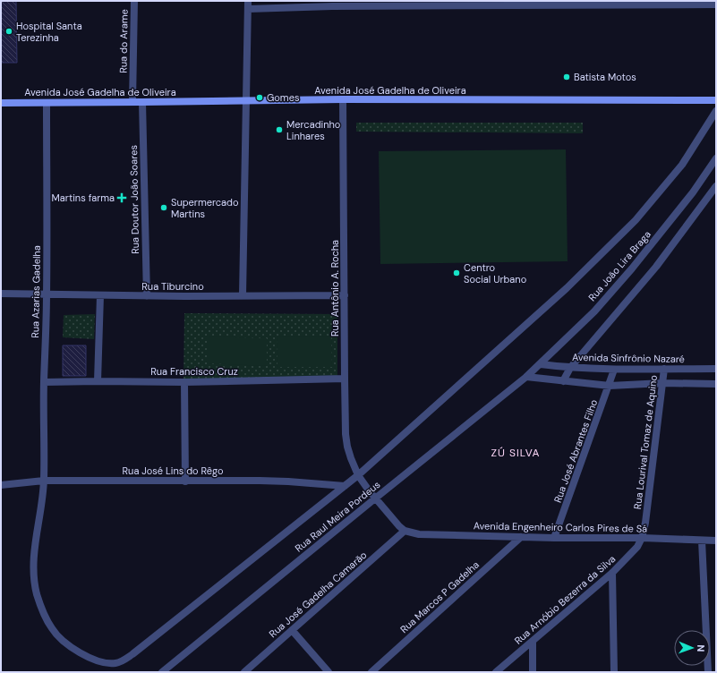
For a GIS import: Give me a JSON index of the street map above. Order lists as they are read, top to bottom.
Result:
{
  "streets": {
    "main road": ["Avenida José Gadelha de Oliveira"],
    "street": [
      "Rua do Arame",
      "Rua Doutor João Soares",
      "Rua João Lira Braga",
      "Rua Tiburcino",
      "Rua Antônio A. Rocha",
      "Rua Azarias Gadelha",
      "Avenida Sinfrônio Nazaré",
      "Rua Francisco Cruz",
      "Rua Lourival Tomaz de Aquino",
      "Rua José Abrantes Filho",
      "Rua José Lins do Rêgo",
      "Rua Raul Meira Pordeus",
      "Avenida Engenheiro Carlos Pires de Sá",
      "Rua José Gadelha Camarão",
      "Rua Marcos P Gadelha",
      "Rua Arnóbio Bezerra da Silva"
    ]
  },
  "crossings": [
    ["Rua do Arame", "Avenida José Gadelha de Oliveira"],
    ["Avenida José Gadelha de Oliveira", "Rua Doutor João Soares"],
    ["Avenida José Gadelha de Oliveira", "Rua Antônio A. Rocha"],
    ["Avenida José Gadelha de Oliveira", "Rua Azarias Gadelha"],
    ["Rua Doutor João Soares", "Rua Tiburcino"],
    ["Rua João Lira Braga", "Avenida Sinfrônio Nazaré"],
    ["Rua João Lira Braga", "Rua Raul Meira Pordeus"],
    ["Rua Tiburcino", "Rua Antônio A. Rocha"],
    ["Rua Tiburcino", "Rua Azarias Gadelha"],
    ["Rua Antônio A. Rocha", "Rua Azarias Gadelha"],
    ["Rua Antônio A. Rocha", "Rua Francisco Cruz"],
    ["Rua Antônio A. Rocha", "Rua Raul Meira Pordeus"],
    ["Rua Antônio A. Rocha", "Avenida Engenheiro Carlos Pires de Sá"],
    ["Rua Antônio A. Rocha", "Rua José Gadelha Camarão"],
    ["Rua Azarias Gadelha", "Rua Francisco Cruz"],
    ["Rua Azarias Gadelha", "Rua José Lins do Rêgo"],
    ["Avenida Sinfrônio Nazaré", "Rua Lourival Tomaz de Aquino"],
    ["Avenida Sinfrônio Nazaré", "Rua José Abrantes Filho"],
    ["Rua Lourival Tomaz de Aquino", "Avenida Engenheiro Carlos Pires de Sá"],
    ["Rua Lourival Tomaz de Aquino", "Rua Arnóbio Bezerra da Silva"],
    ["Rua José Abrantes Filho", "Avenida Engenheiro Carlos Pires de Sá"],
    ["Avenida Engenheiro Carlos Pires de Sá", "Rua José Gadelha Camarão"],
    ["Avenida Engenheiro Carlos Pires de Sá", "Rua Marcos P Gadelha"],
    ["Avenida Engenheiro Carlos Pires de Sá", "Rua Arnóbio Bezerra da Silva"]
  ],
  "districts": ["ZÚ SILVA"],
  "places": {
    "other": [
      "Hospital Santa Terezinha",
      "Batista Motos",
      "Gomes",
      "Mercadinho Linhares",
      "Supermercado Martins",
      "Centro Social Urbano"
    ],
    "health": ["Martins farma"]
  },
  "north": "right"
}
